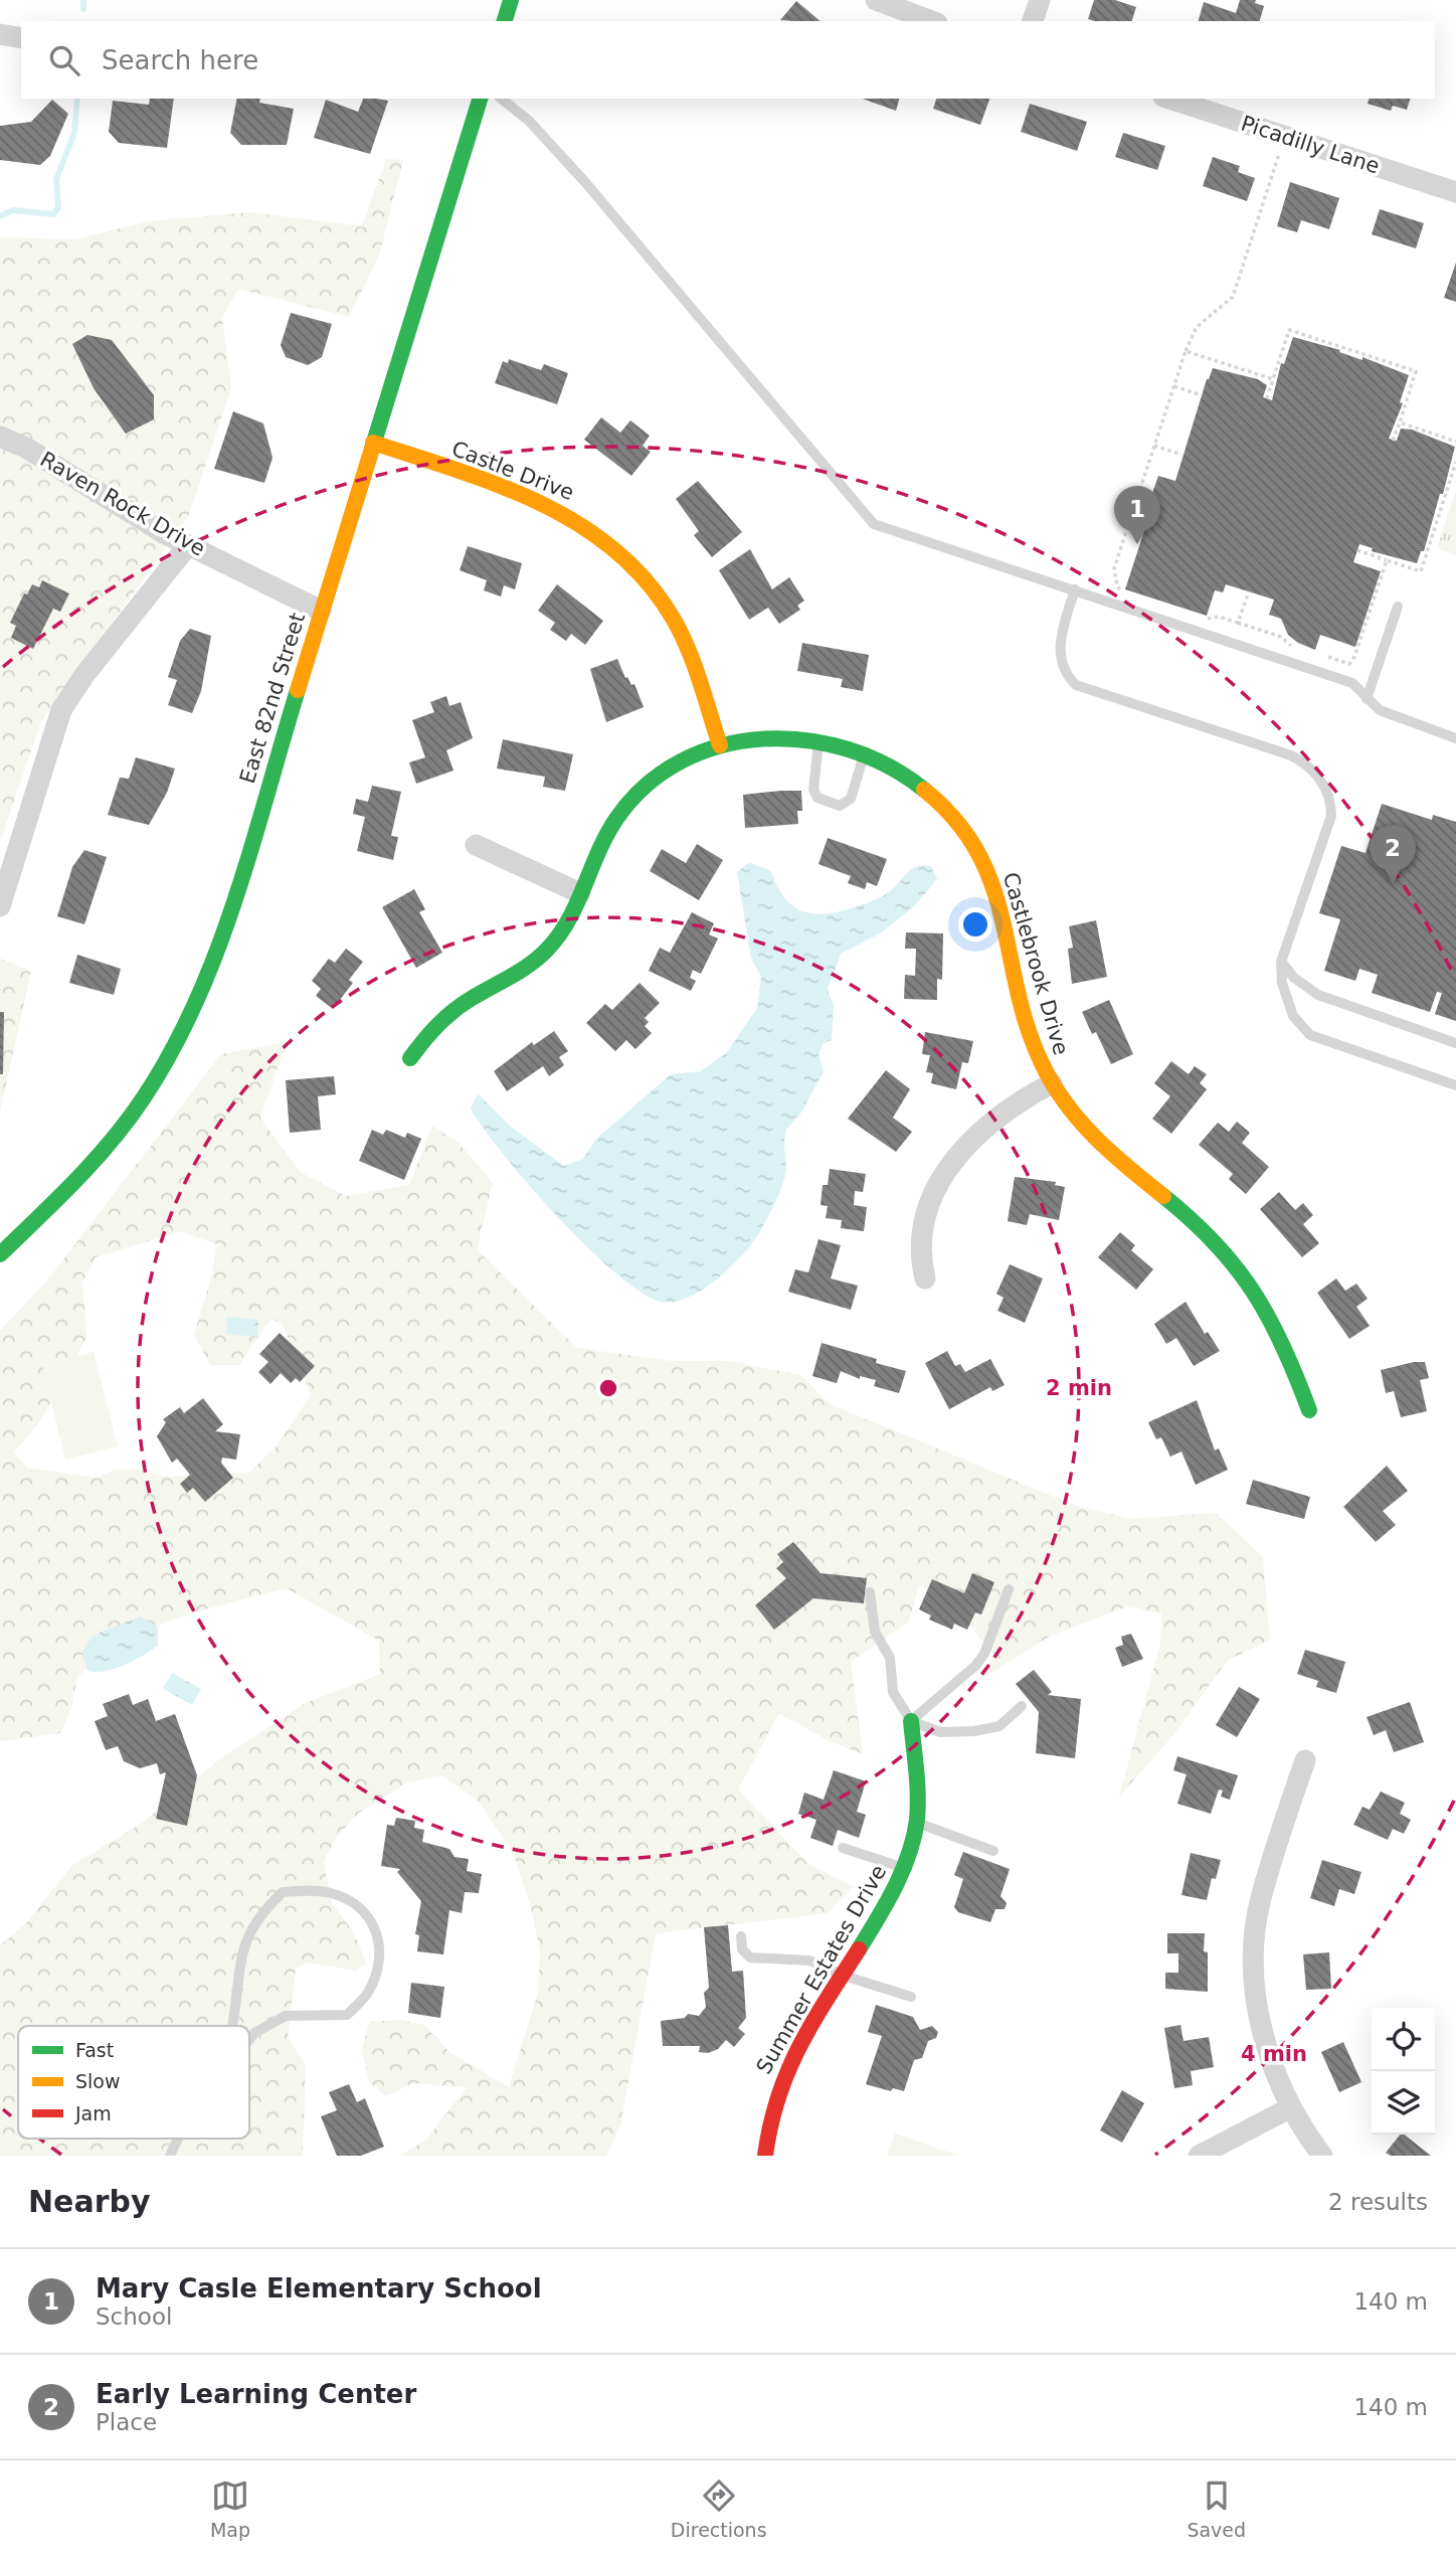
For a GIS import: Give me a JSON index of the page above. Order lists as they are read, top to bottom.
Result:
{
  "streets": {
    "street": [
      "Picadilly Lane",
      "Castle Drive",
      "Raven Rock Drive",
      "East 82nd Street",
      "Castlebrook Drive",
      "Summer Estates Drive"
    ]
  },
  "crossings": [
    ["Castle Drive", "East 82nd Street"],
    ["Castle Drive", "Castlebrook Drive"],
    ["Raven Rock Drive", "East 82nd Street"]
  ],
  "legend": ["Fast", "Slow", "Jam"],
  "page": {
    "search": "Search here",
    "pins": ["1", "2"],
    "heading": ["Nearby", "2 results"],
    "list": [
      {
        "mark": "1",
        "name": "Mary Casle Elementary School",
        "note": "School",
        "value": "140 m"
      },
      {
        "mark": "2",
        "name": "Early Learning Center",
        "note": "Place",
        "value": "140 m"
      }
    ],
    "nav": ["Map", "Directions", "Saved"]
  },
  "rings": ["2 min", "4 min"]
}
